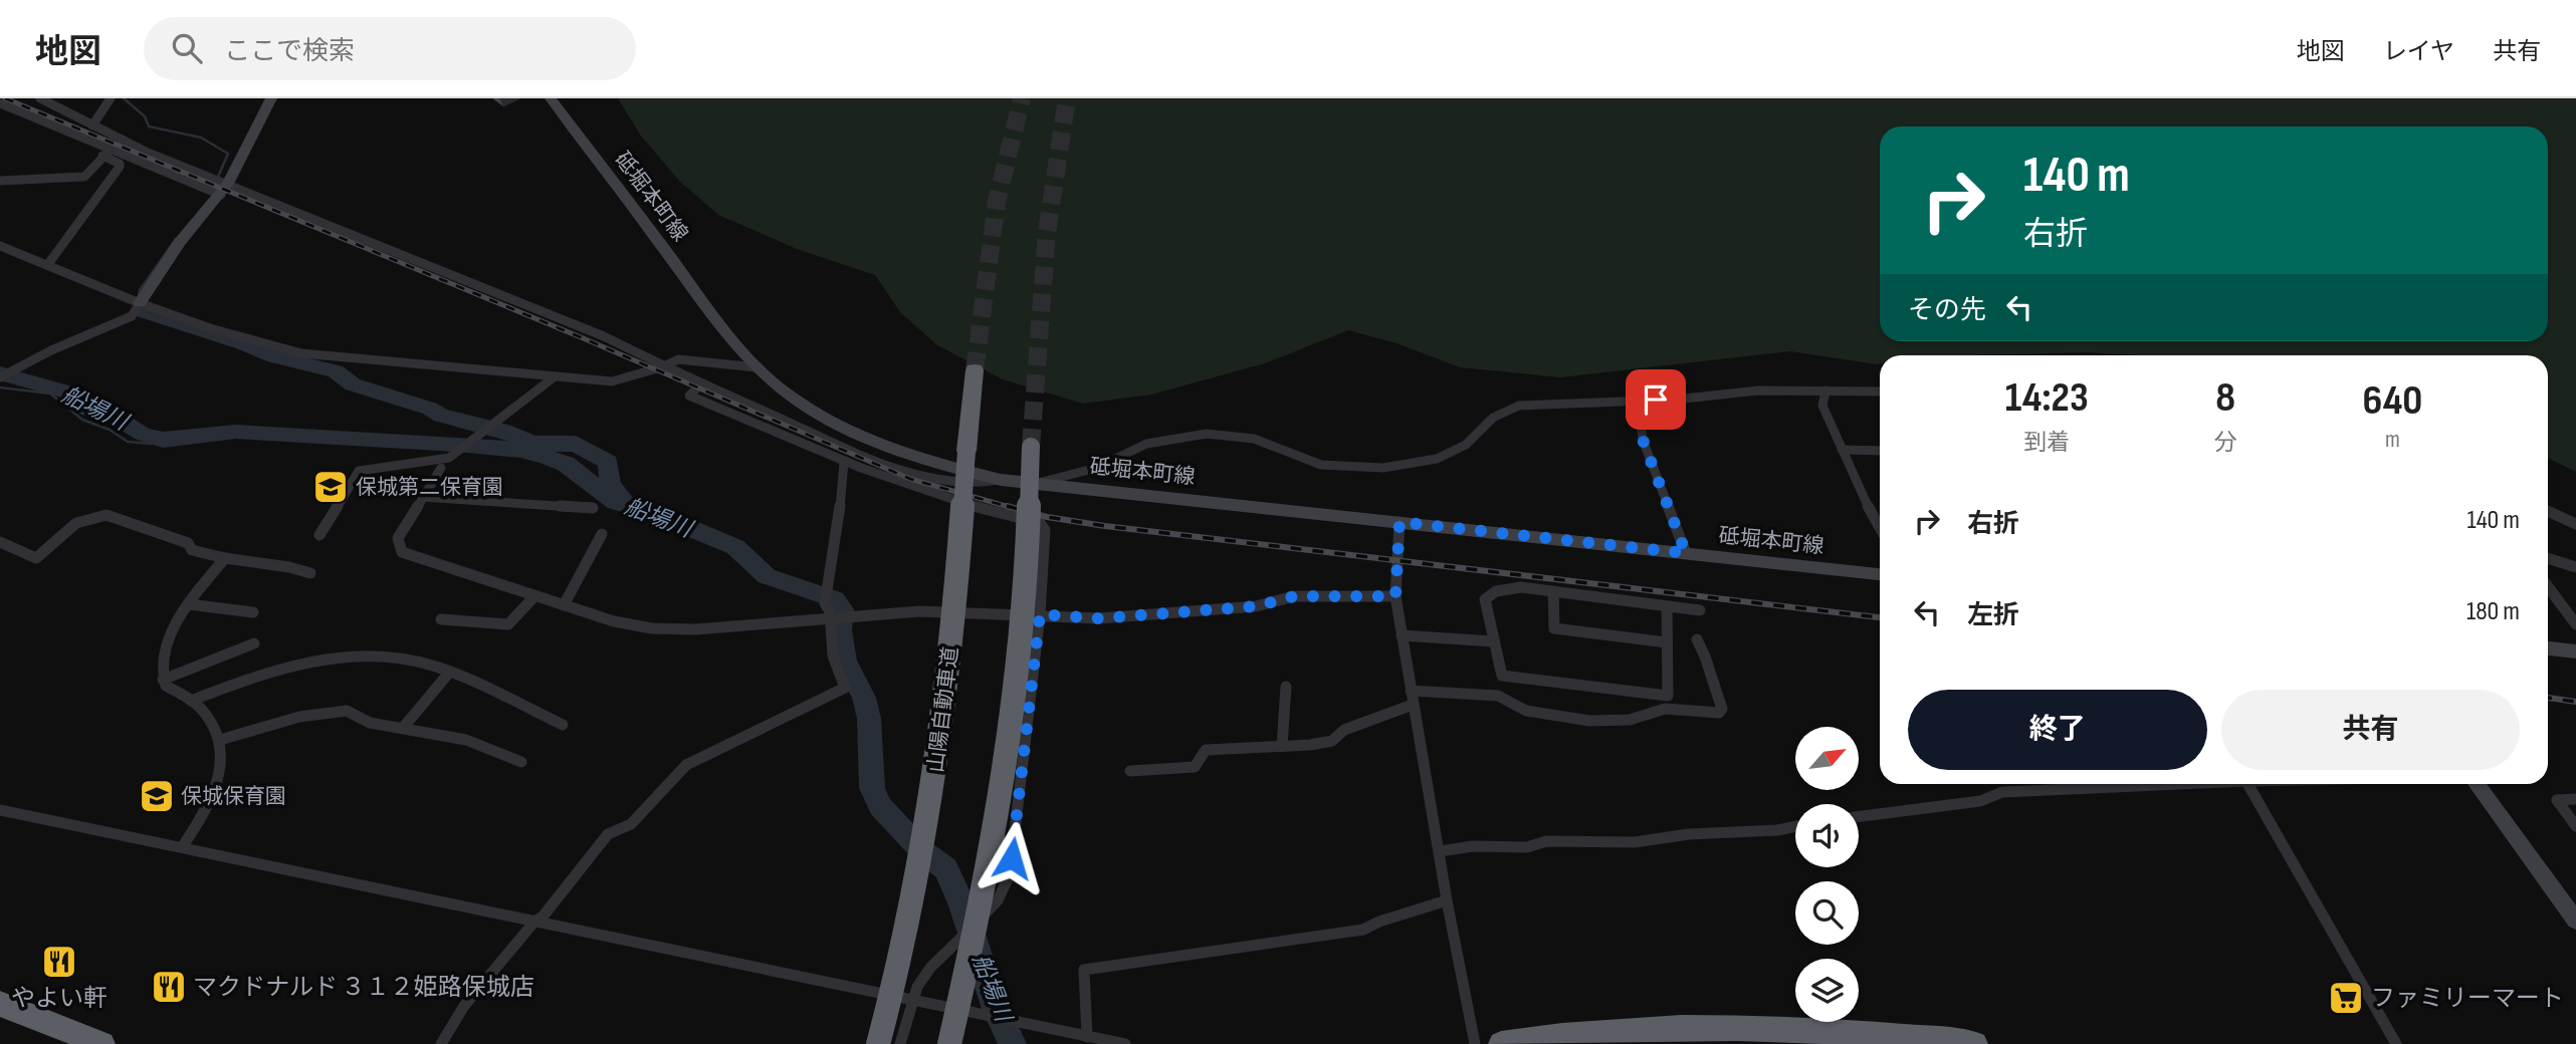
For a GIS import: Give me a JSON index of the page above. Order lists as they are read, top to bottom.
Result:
{
  "streets": {
    "highway": ["山陽自動車道"],
    "main road": ["砥堀本町線"]
  },
  "water": ["船場川"],
  "places": {
    "school or university": ["保城第二保育園", "保城保育園"],
    "restaurant": ["やよい軒", "マクドナルド ３１２姫路保城店"],
    "supermarket": ["ファミリーマート"]
  },
  "north": "top right",
  "page": {
    "header": "地図",
    "search": "ここで検索",
    "nav": ["地図", "レイヤ", "共有"],
    "turn": ["140 m", "右折"],
    "then": "その先",
    "eta": [
      "14:23",
      "到着",
      "8",
      "分",
      "640",
      "m"
    ],
    "list": [
      {
        "name": "右折",
        "value": "140 m"
      },
      {
        "name": "左折",
        "value": "180 m"
      }
    ],
    "buttons": ["終了", "共有"]
  }
}
